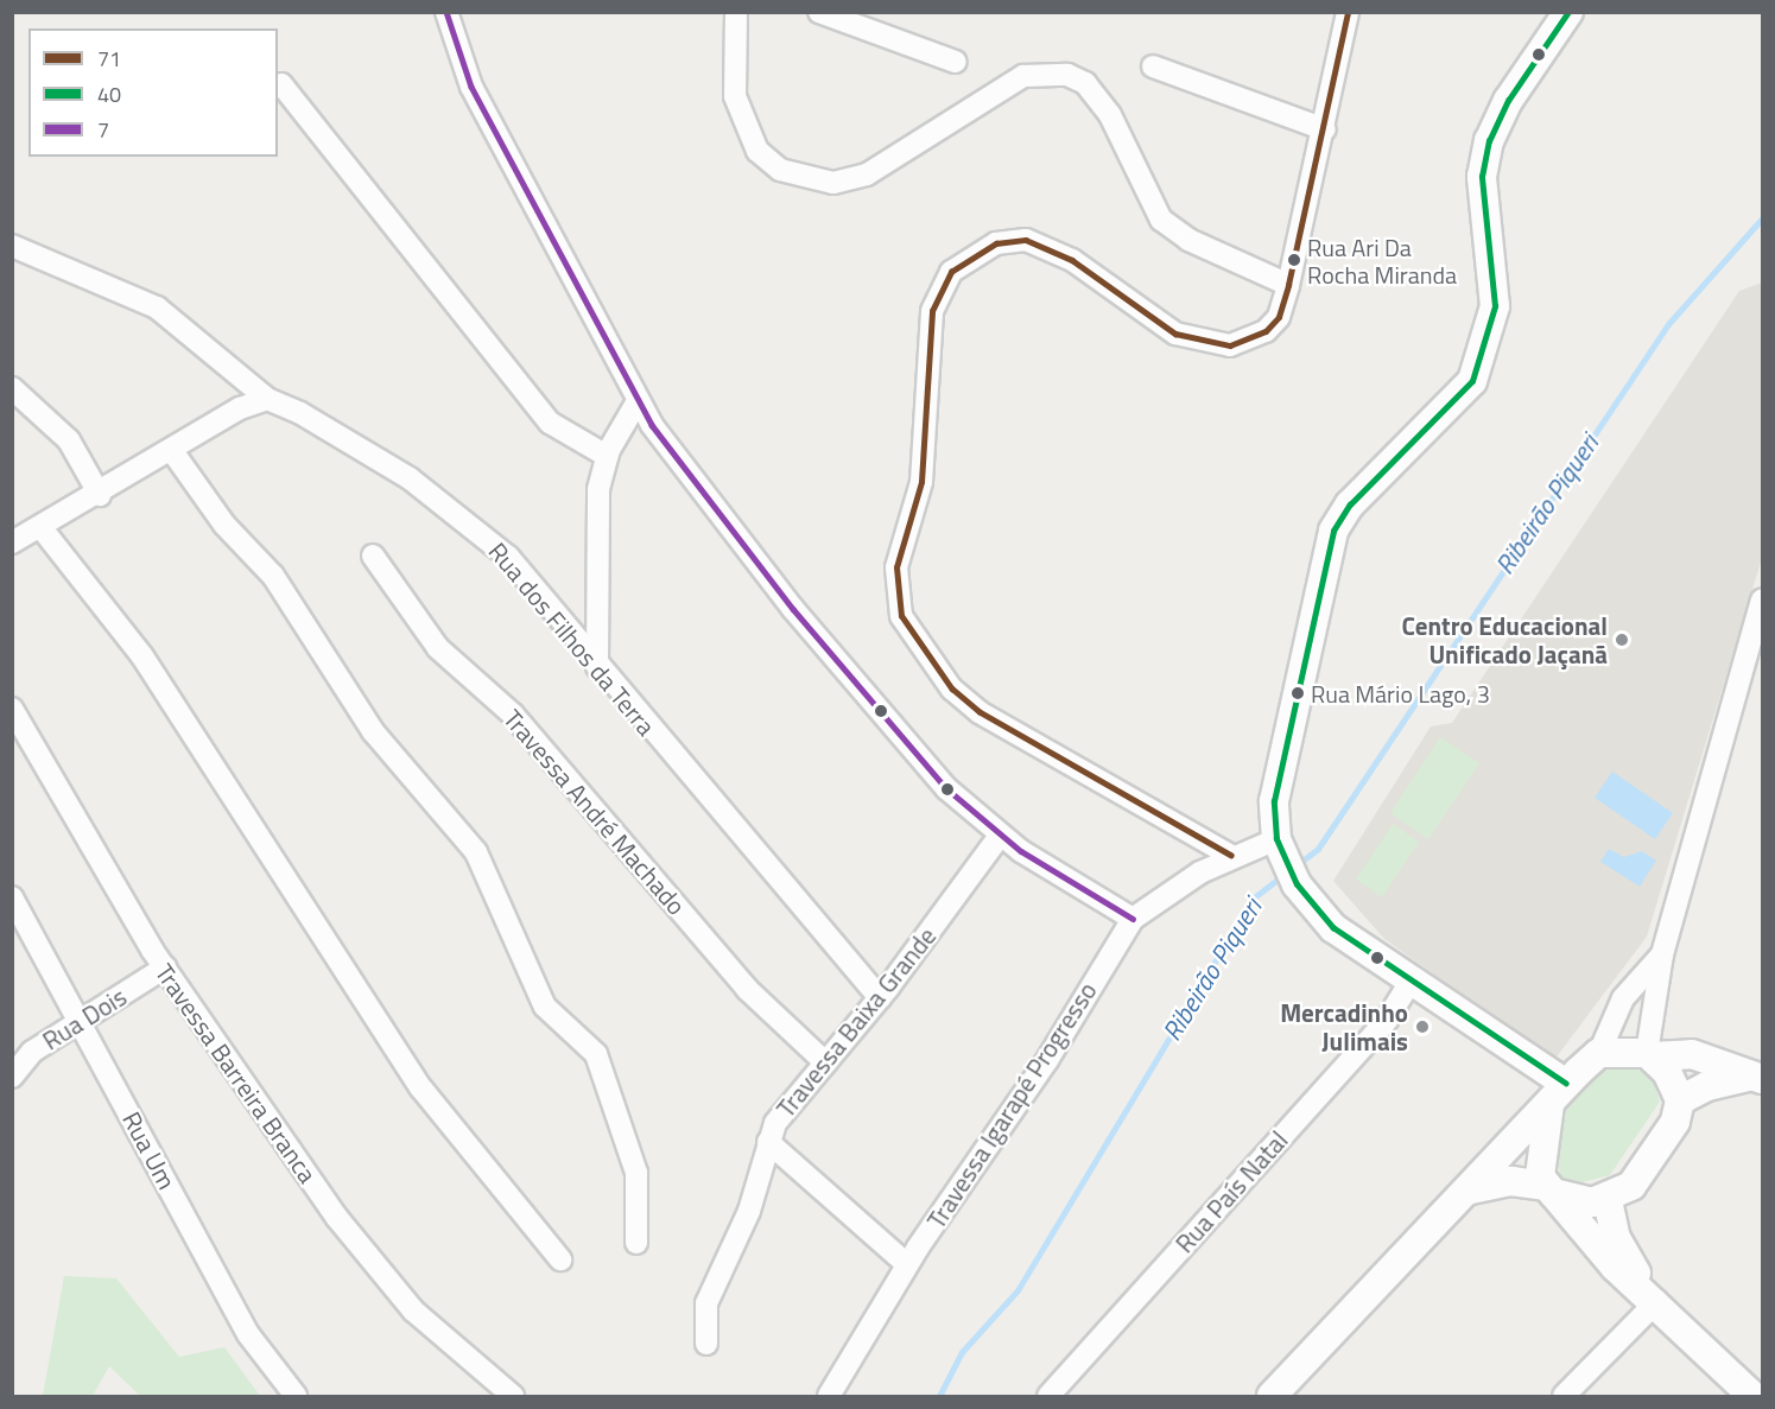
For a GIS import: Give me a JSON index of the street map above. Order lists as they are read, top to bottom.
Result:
{
  "streets": {
    "street": [
      "Rua dos Filhos da Terra",
      "Travessa André Machado",
      "Rua Dois",
      "Travessa Baixa Grande",
      "Travessa Barreira Branca",
      "Travessa Igarapé Progresso",
      "Rua Um",
      "Rua País Natal"
    ]
  },
  "crossings": [
    ["Rua dos Filhos da Terra", "Travessa Baixa Grande"],
    ["Travessa André Machado", "Travessa Baixa Grande"],
    ["Rua Dois", "Travessa Barreira Branca"],
    ["Rua Dois", "Rua Um"]
  ],
  "water": ["Ribeirão Piqueri"],
  "places": [
    "Rua Ari Da Rocha Miranda",
    "Centro Educacional Unificado Jaçanã",
    "Rua Mário Lago, 3",
    "Mercadinho Julimais"
  ],
  "lines": ["transit line 71", "transit line 40", "transit line 7"],
  "legend": ["71", "40", "7"]
}
